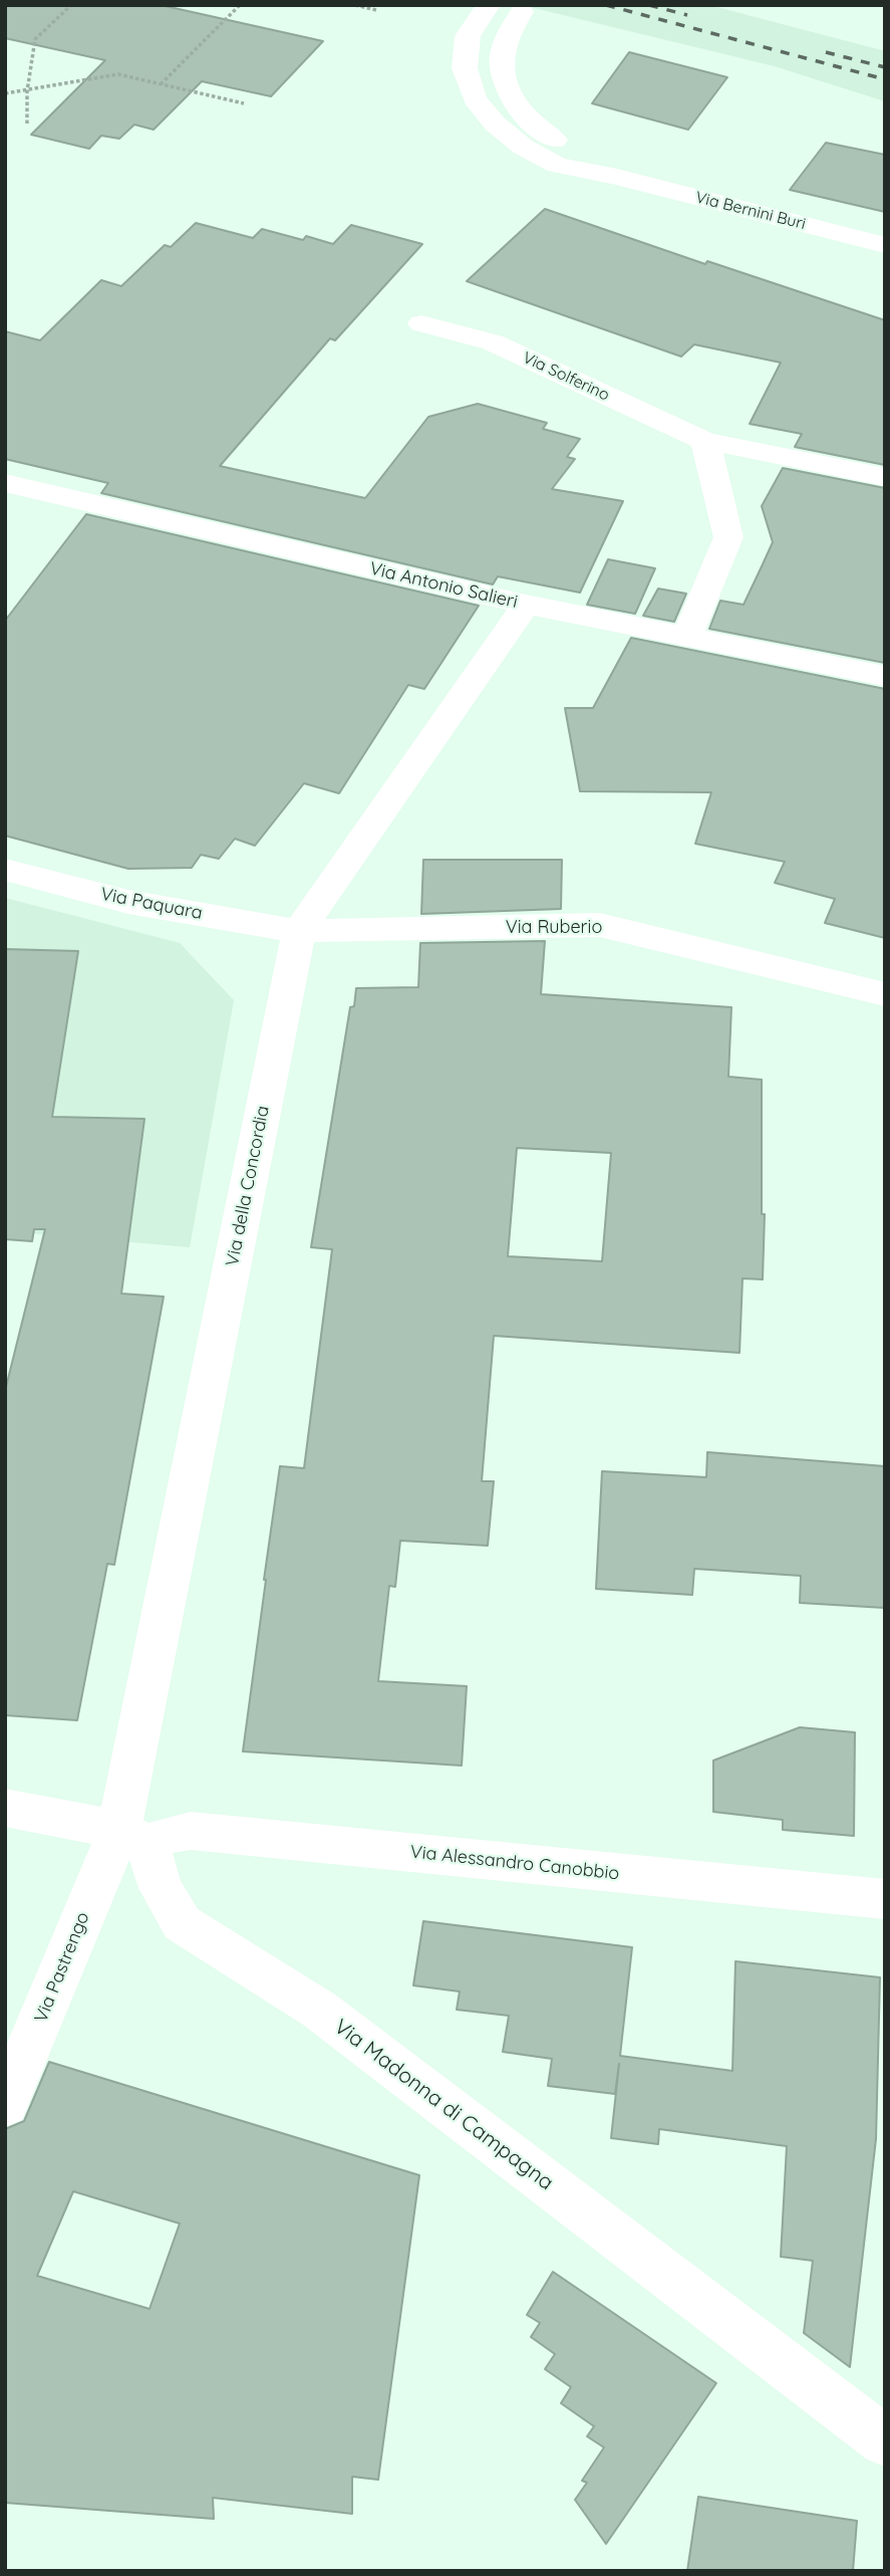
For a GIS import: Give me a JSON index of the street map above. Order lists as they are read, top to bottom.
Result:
{
  "streets": {
    "street": [
      "Via Bernini Buri",
      "Via Solferino",
      "Via Antonio Salieri",
      "Via Paquara",
      "Via Ruberio",
      "Via della Concordia",
      "Via Alessandro Canobbio",
      "Via Pastrengo",
      "Via Madonna di Campagna"
    ]
  },
  "crossings": [
    ["Via Antonio Salieri", "Via della Concordia"],
    ["Via Paquara", "Via Ruberio"],
    ["Via Paquara", "Via della Concordia"],
    ["Via Ruberio", "Via della Concordia"],
    ["Via della Concordia", "Via Alessandro Canobbio"],
    ["Via della Concordia", "Via Pastrengo"],
    ["Via della Concordia", "Via Madonna di Campagna"],
    ["Via Alessandro Canobbio", "Via Pastrengo"],
    ["Via Alessandro Canobbio", "Via Madonna di Campagna"],
    ["Via Pastrengo", "Via Madonna di Campagna"]
  ]
}
